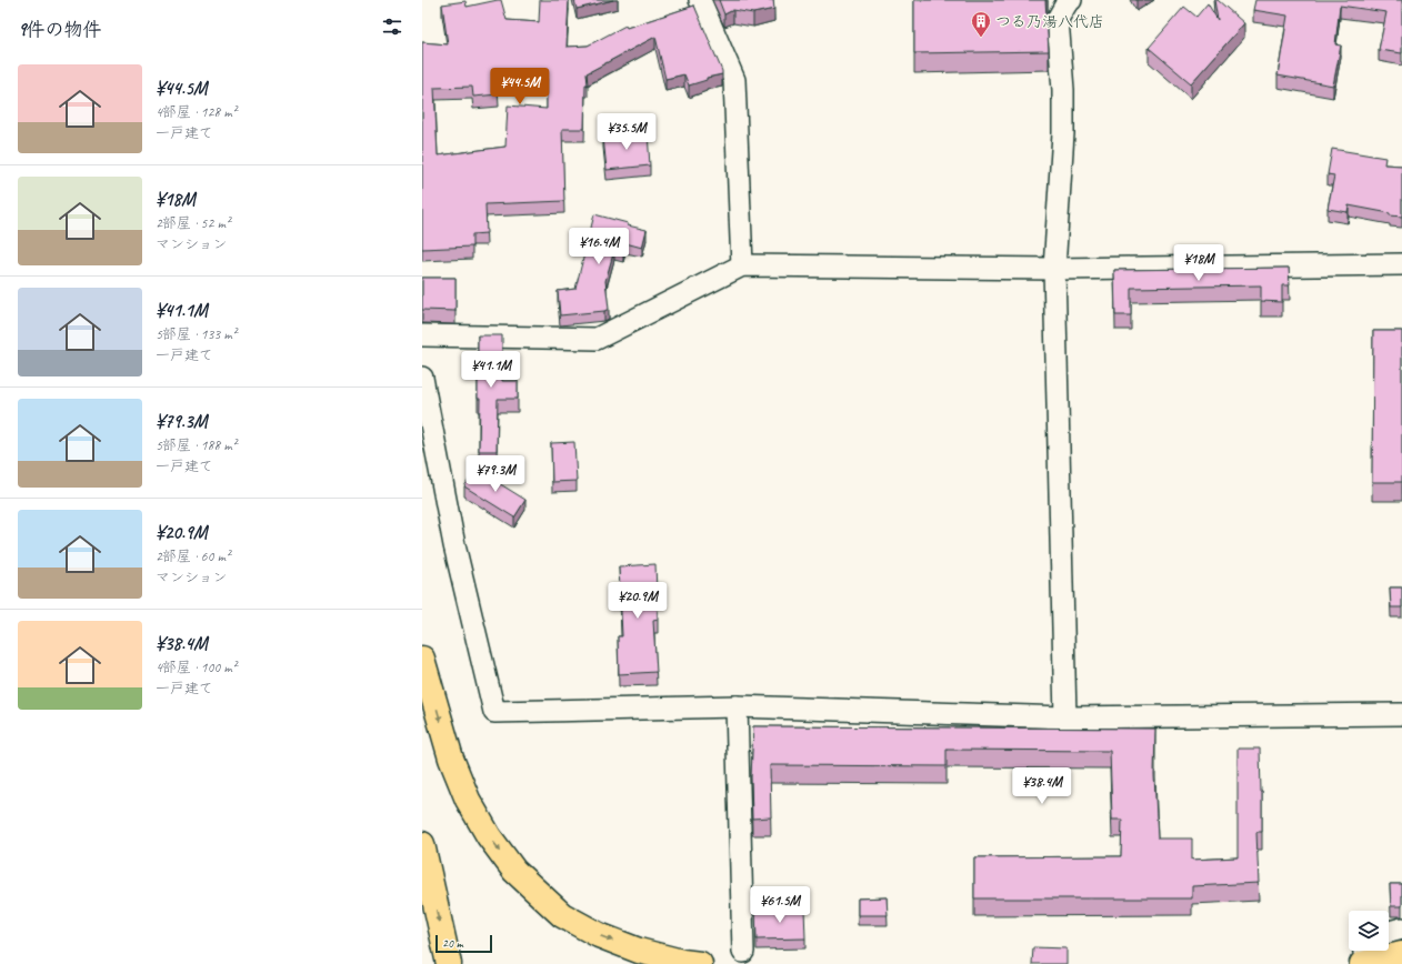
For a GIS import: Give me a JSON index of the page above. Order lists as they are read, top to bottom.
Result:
{
  "places": {
    "building": ["つる乃湯八代店"]
  },
  "scale_bar": "20 m",
  "page": {
    "heading": "9件の物件",
    "list": [
      {
        "name": "¥44.5M",
        "note": "4部屋 · 128 m² · 一戸建て"
      },
      {
        "name": "¥18M",
        "note": "2部屋 · 52 m² · マンション"
      },
      {
        "name": "¥41.1M",
        "note": "5部屋 · 133 m² · 一戸建て"
      },
      {
        "name": "¥79.3M",
        "note": "5部屋 · 188 m² · 一戸建て"
      },
      {
        "name": "¥20.9M",
        "note": "2部屋 · 60 m² · マンション"
      },
      {
        "name": "¥38.4M",
        "note": "4部屋 · 100 m² · 一戸建て"
      }
    ],
    "price": [
      "¥44.5M",
      "¥35.5M",
      "¥16.4M",
      "¥18M",
      "¥41.1M",
      "¥79.3M",
      "¥20.9M",
      "¥38.4M",
      "¥61.5M"
    ],
    "scale": "20 m"
  }
}
